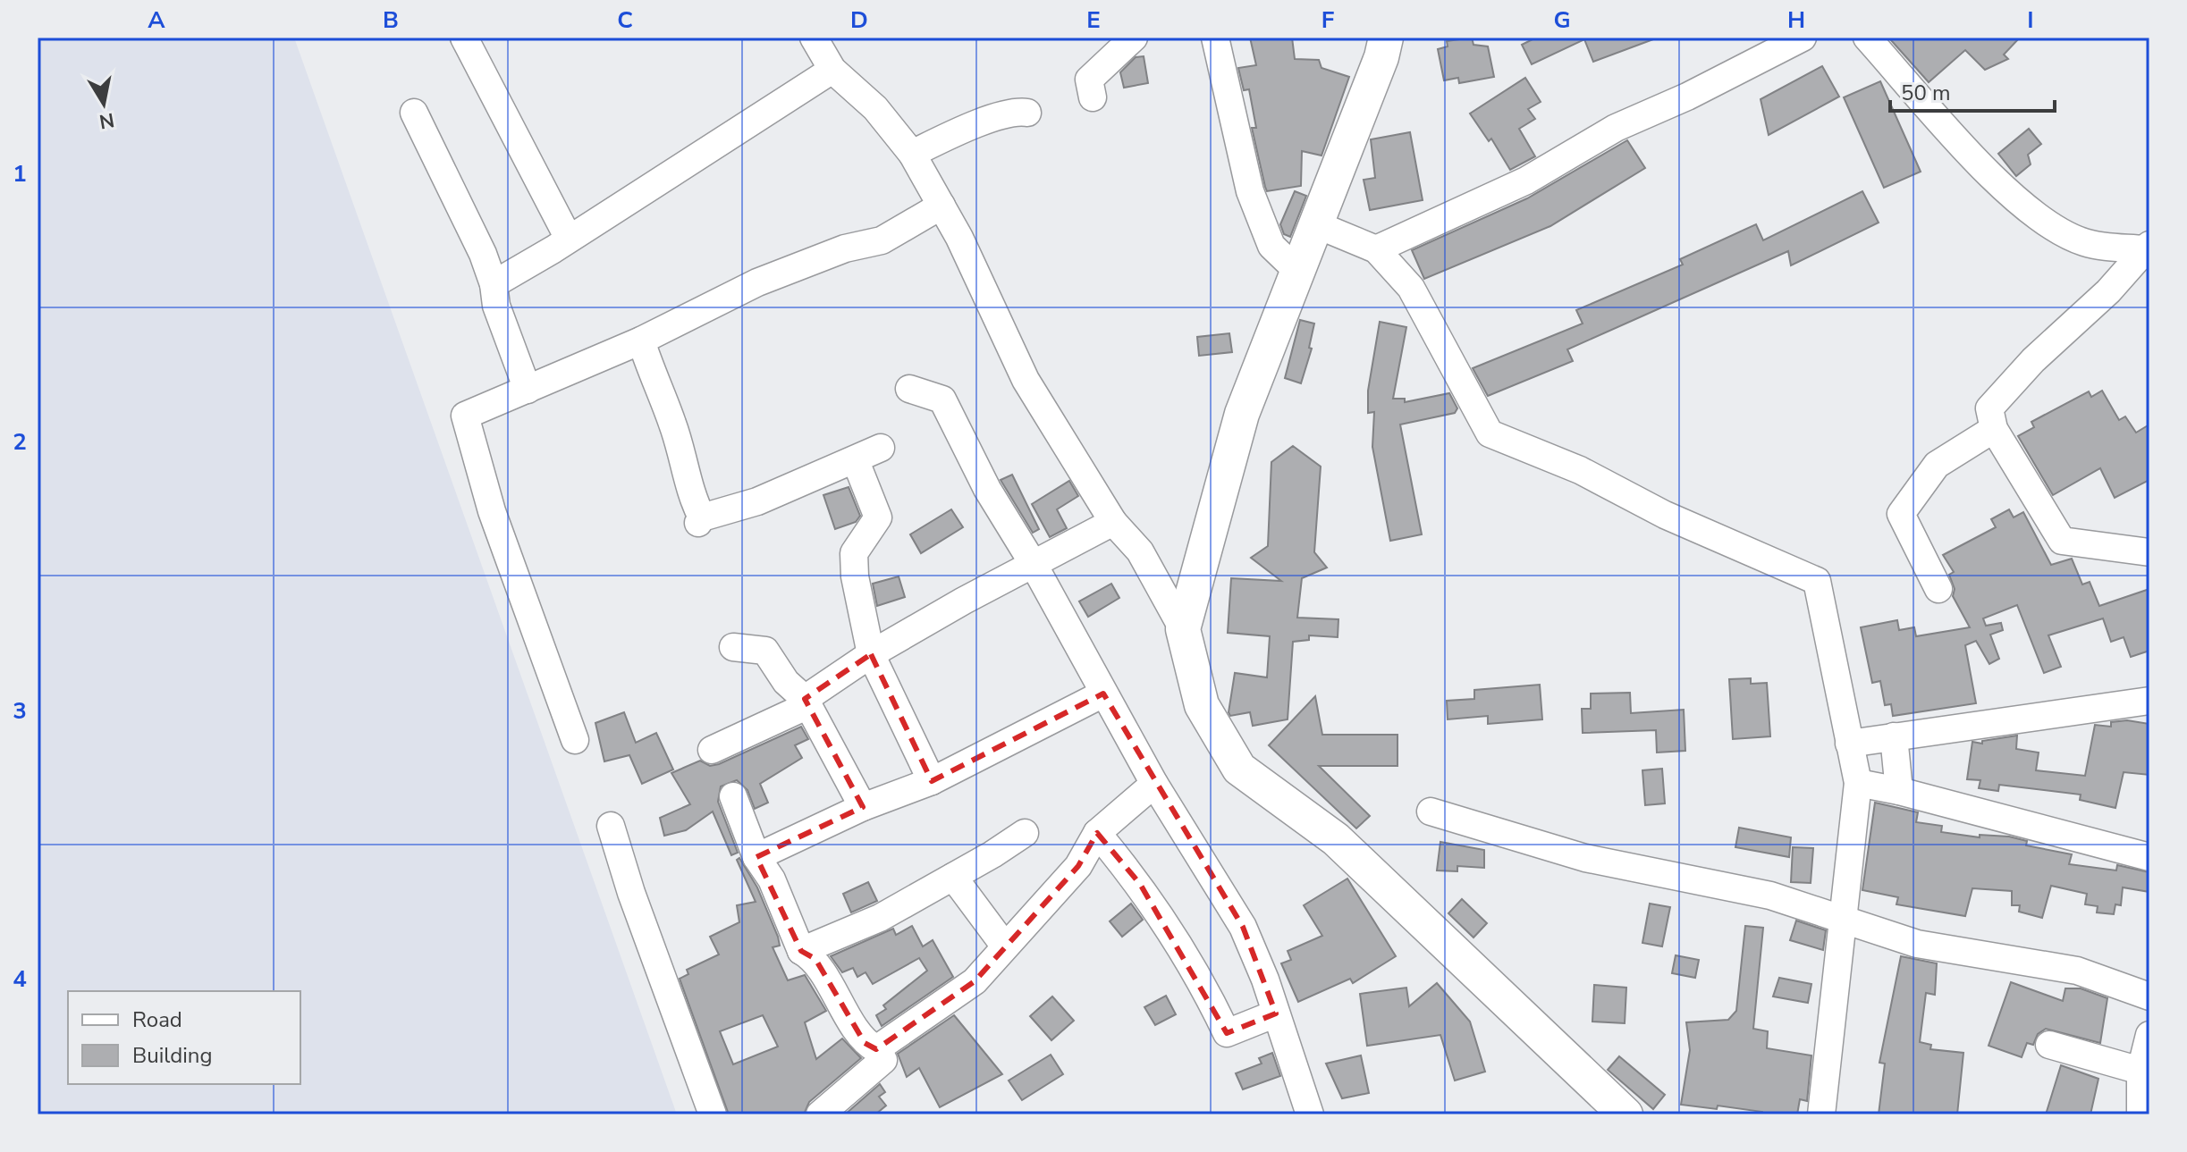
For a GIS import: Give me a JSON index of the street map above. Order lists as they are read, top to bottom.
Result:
{
  "legend": ["Road", "Building"],
  "scale_bar": "50 m",
  "north": "bottom",
  "grid": {
    "columns": [
      "A",
      "B",
      "C",
      "D",
      "E",
      "F",
      "G",
      "H",
      "I"
    ],
    "rows": [
      "1",
      "2",
      "3",
      "4"
    ]
  }
}
